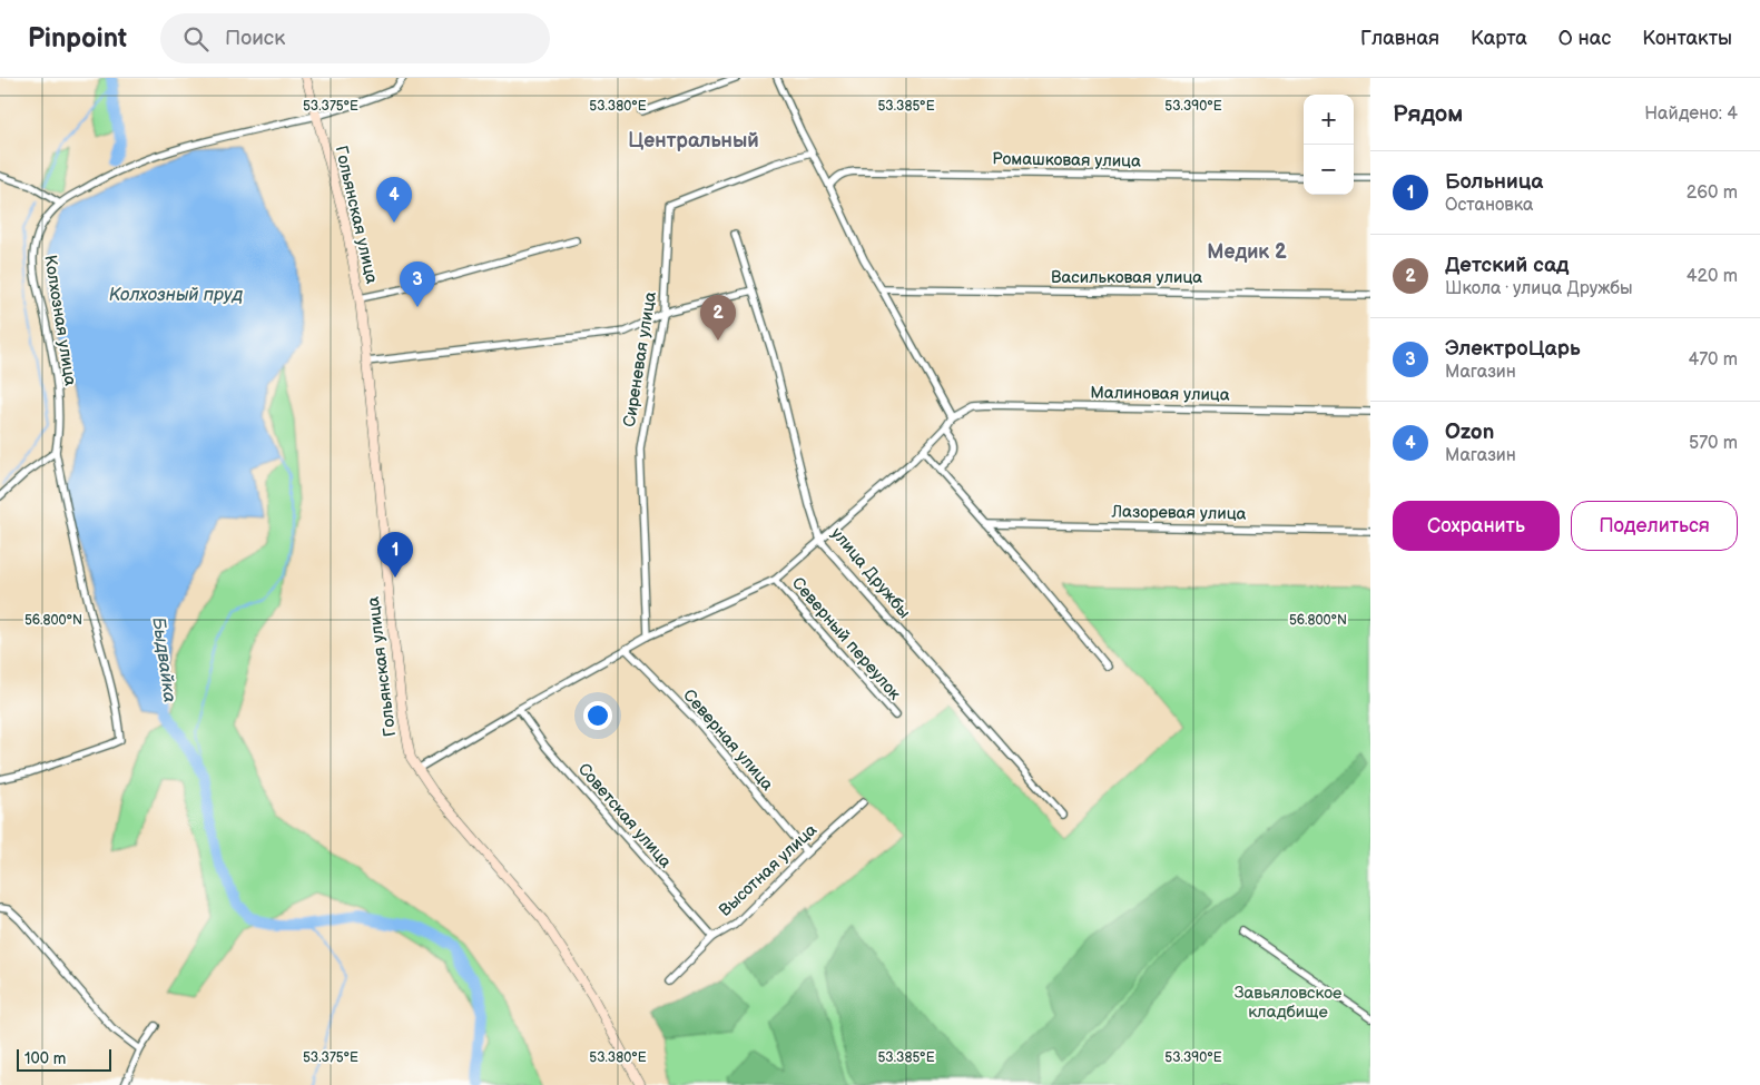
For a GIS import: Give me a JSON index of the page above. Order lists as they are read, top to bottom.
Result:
{
  "streets": {
    "main road": ["Гольянская улица"],
    "street": [
      "Ромашковая улица",
      "Васильковая улица",
      "Колхозная улица",
      "Сиреневая улица",
      "Малиновая улица",
      "Лазоревая улица",
      "улица Дружбы",
      "Северный переулок",
      "Северная улица",
      "Советская улица",
      "Высотная улица"
    ]
  },
  "crossings": [
    ["Гольянская улица", "Колхозная улица"],
    ["Северная улица", "Высотная улица"],
    ["Советская улица", "Высотная улица"]
  ],
  "districts": ["Центральный", "Медик 2"],
  "water": ["Колхозный пруд", "Быдвайка"],
  "parks": ["Завьяловское кладбище"],
  "scale_bar": "100 m",
  "page": {
    "header": "Pinpoint",
    "search": "Поиск",
    "nav": [
      "Главная",
      "Карта",
      "О нас",
      "Контакты"
    ],
    "heading": ["Рядом", "Найдено: 4"],
    "map_buttons": ["+", "−"],
    "list": [
      {
        "mark": "1",
        "name": "Больница",
        "note": "Остановка",
        "value": "260 m"
      },
      {
        "mark": "2",
        "name": "Детский сад",
        "note": "Школа · улица Дружбы",
        "value": "420 m"
      },
      {
        "mark": "3",
        "name": "ЭлектроЦарь",
        "note": "Магазин",
        "value": "470 m"
      },
      {
        "mark": "4",
        "name": "Ozon",
        "note": "Магазин",
        "value": "570 m"
      }
    ],
    "pins": [
      "4",
      "3",
      "2",
      "1"
    ],
    "buttons": ["Сохранить", "Поделиться"],
    "scale": "100 m"
  },
  "coordinates": [
    "53.375°E",
    "53.380°E",
    "53.385°E",
    "53.390°E",
    "56.800°N"
  ]
}
